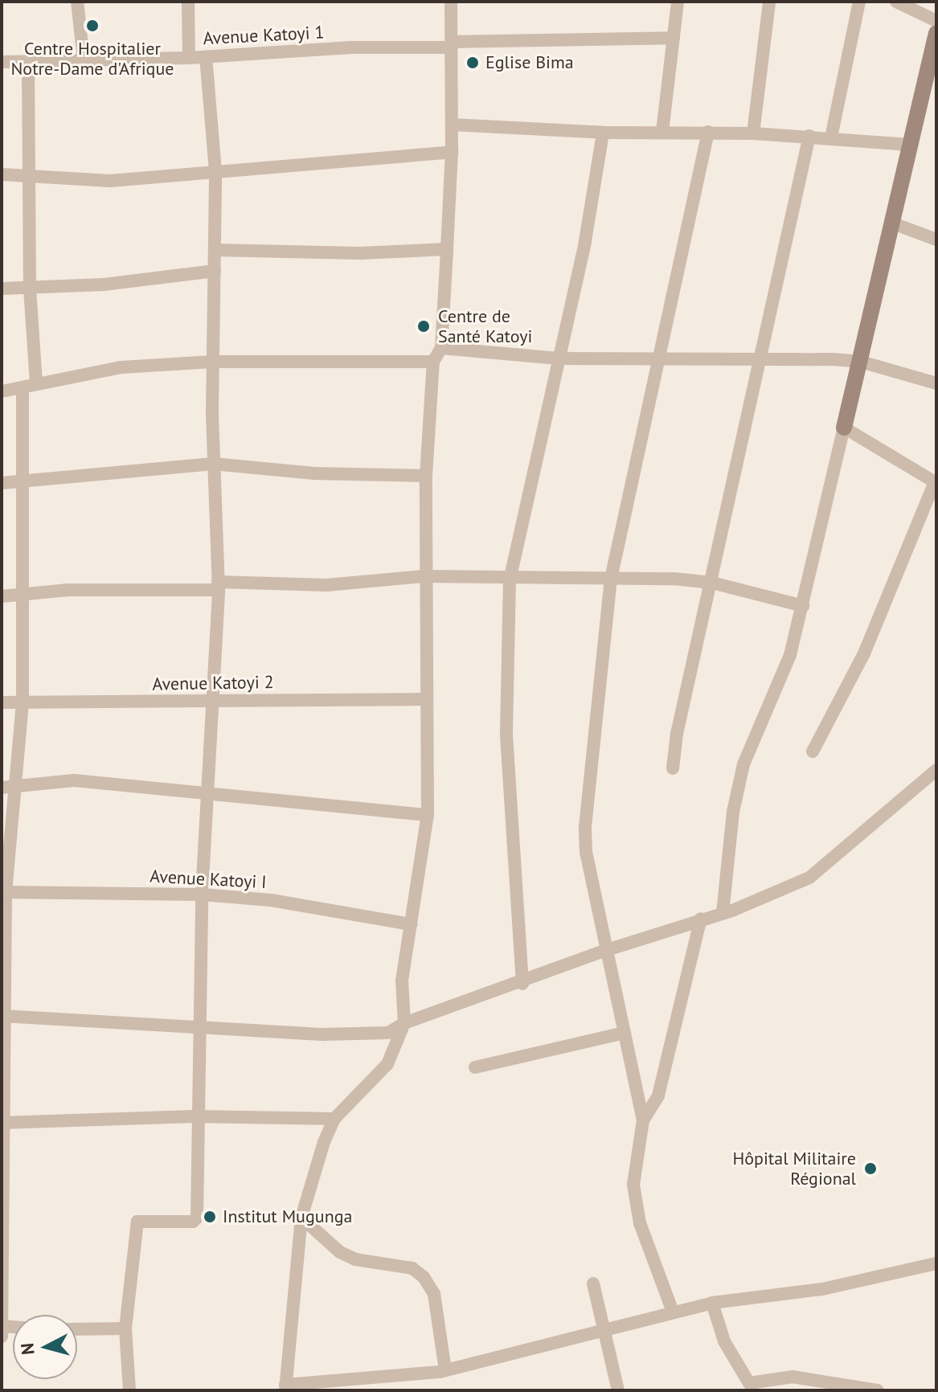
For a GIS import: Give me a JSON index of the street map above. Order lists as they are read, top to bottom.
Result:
{
  "streets": {
    "street": ["Avenue Katoyi 1", "Avenue Katoyi 2", "Avenue Katoyi I"]
  },
  "places": [
    "Centre Hospitalier Notre-Dame d'Afrique",
    "Eglise Bima",
    "Centre de Santé Katoyi",
    "Hôpital Militaire Régional",
    "Institut Mugunga"
  ],
  "north": "left"
}
